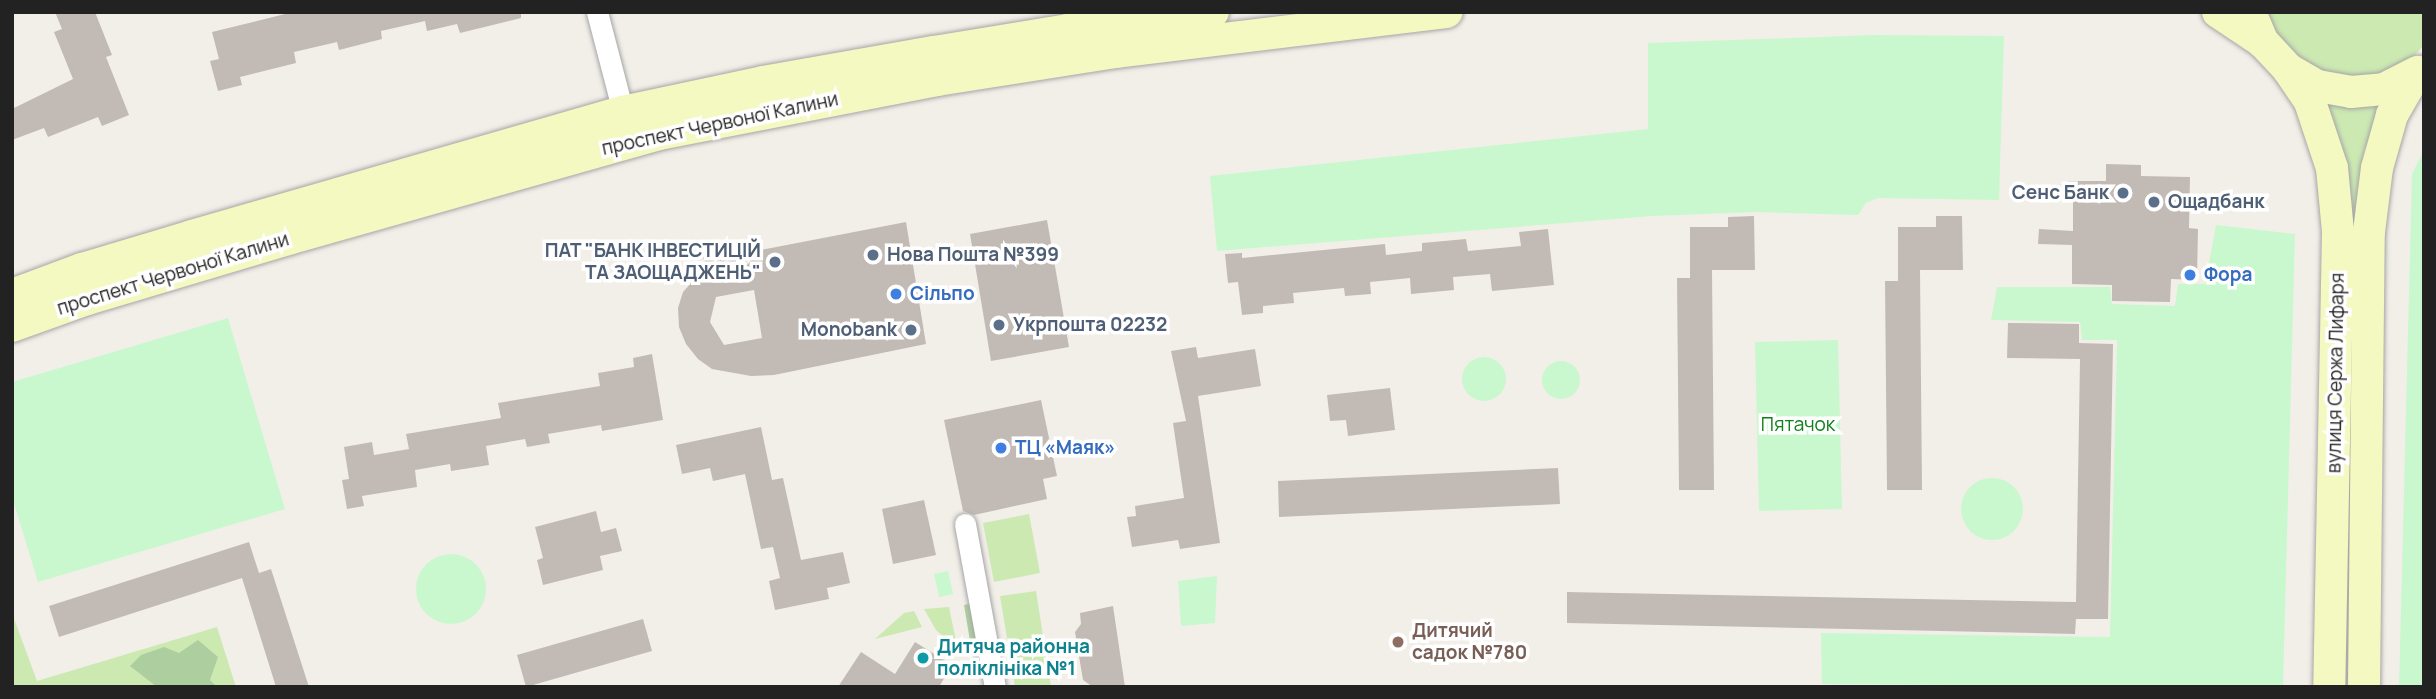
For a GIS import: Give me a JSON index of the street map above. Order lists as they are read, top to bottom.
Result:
{
  "streets": {
    "main road": ["проспект Червоної Калини", "вулиця Сержа Лифаря"]
  },
  "parks": ["Пятачок"],
  "places": [
    "Сенс Банк",
    "Ощадбанк",
    "Нова Пошта №399",
    "ПАТ \"БАНК ІНВЕСТИЦІЙ ТА ЗАОЩАДЖЕНЬ\"",
    "Фора",
    "Сільпо",
    "Укрпошта 02232",
    "Monobank",
    "ТЦ «Маяк»",
    "Дитячий садок №780",
    "Дитяча районна поліклініка №1"
  ]
}
